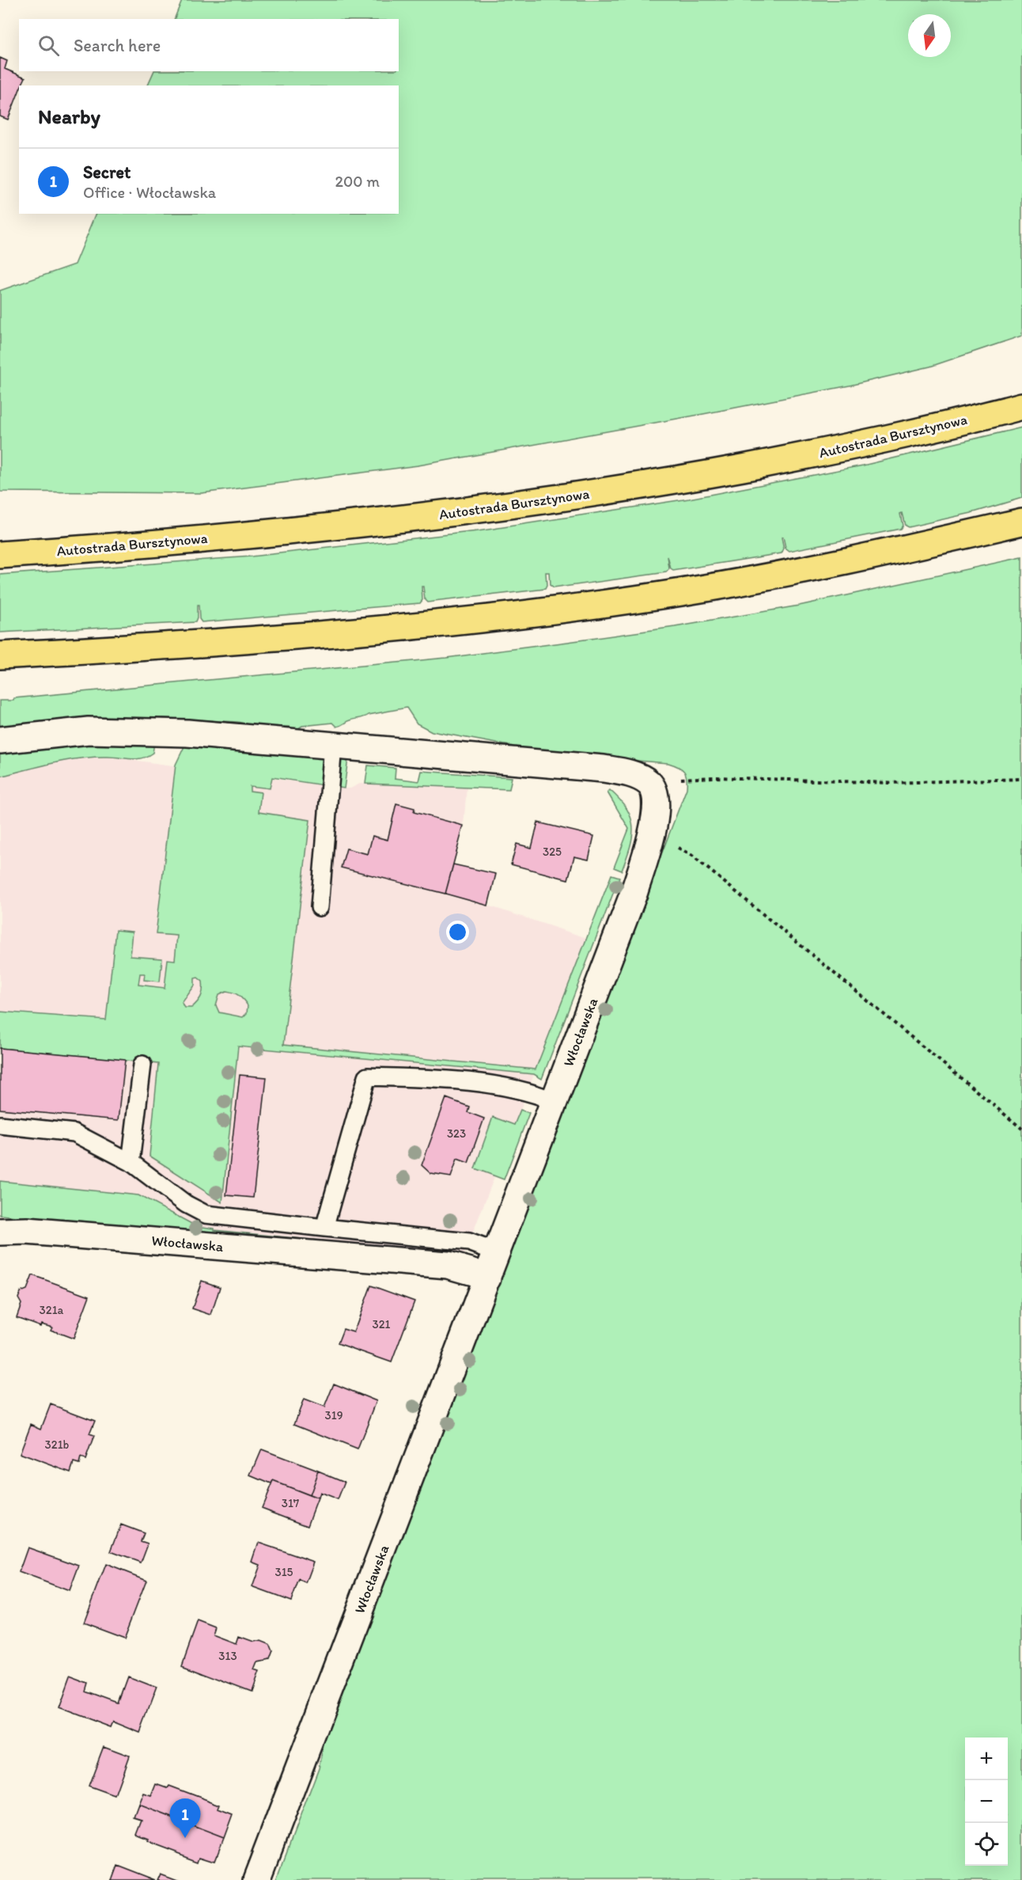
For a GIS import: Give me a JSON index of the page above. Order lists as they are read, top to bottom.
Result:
{
  "streets": {
    "highway": ["Autostrada Bursztynowa"],
    "street": ["Włocławska"]
  },
  "house_numbers": [
    "325",
    "323",
    "321a",
    "321",
    "319",
    "321b",
    "317",
    "315",
    "313"
  ],
  "north": "bottom",
  "page": {
    "search": "Search here",
    "heading": "Nearby",
    "list": [
      {
        "mark": "1",
        "name": "Secret",
        "note": "Office · Włocławska",
        "value": "200 m"
      }
    ],
    "map_buttons": ["+", "−"],
    "pins": "1"
  }
}
